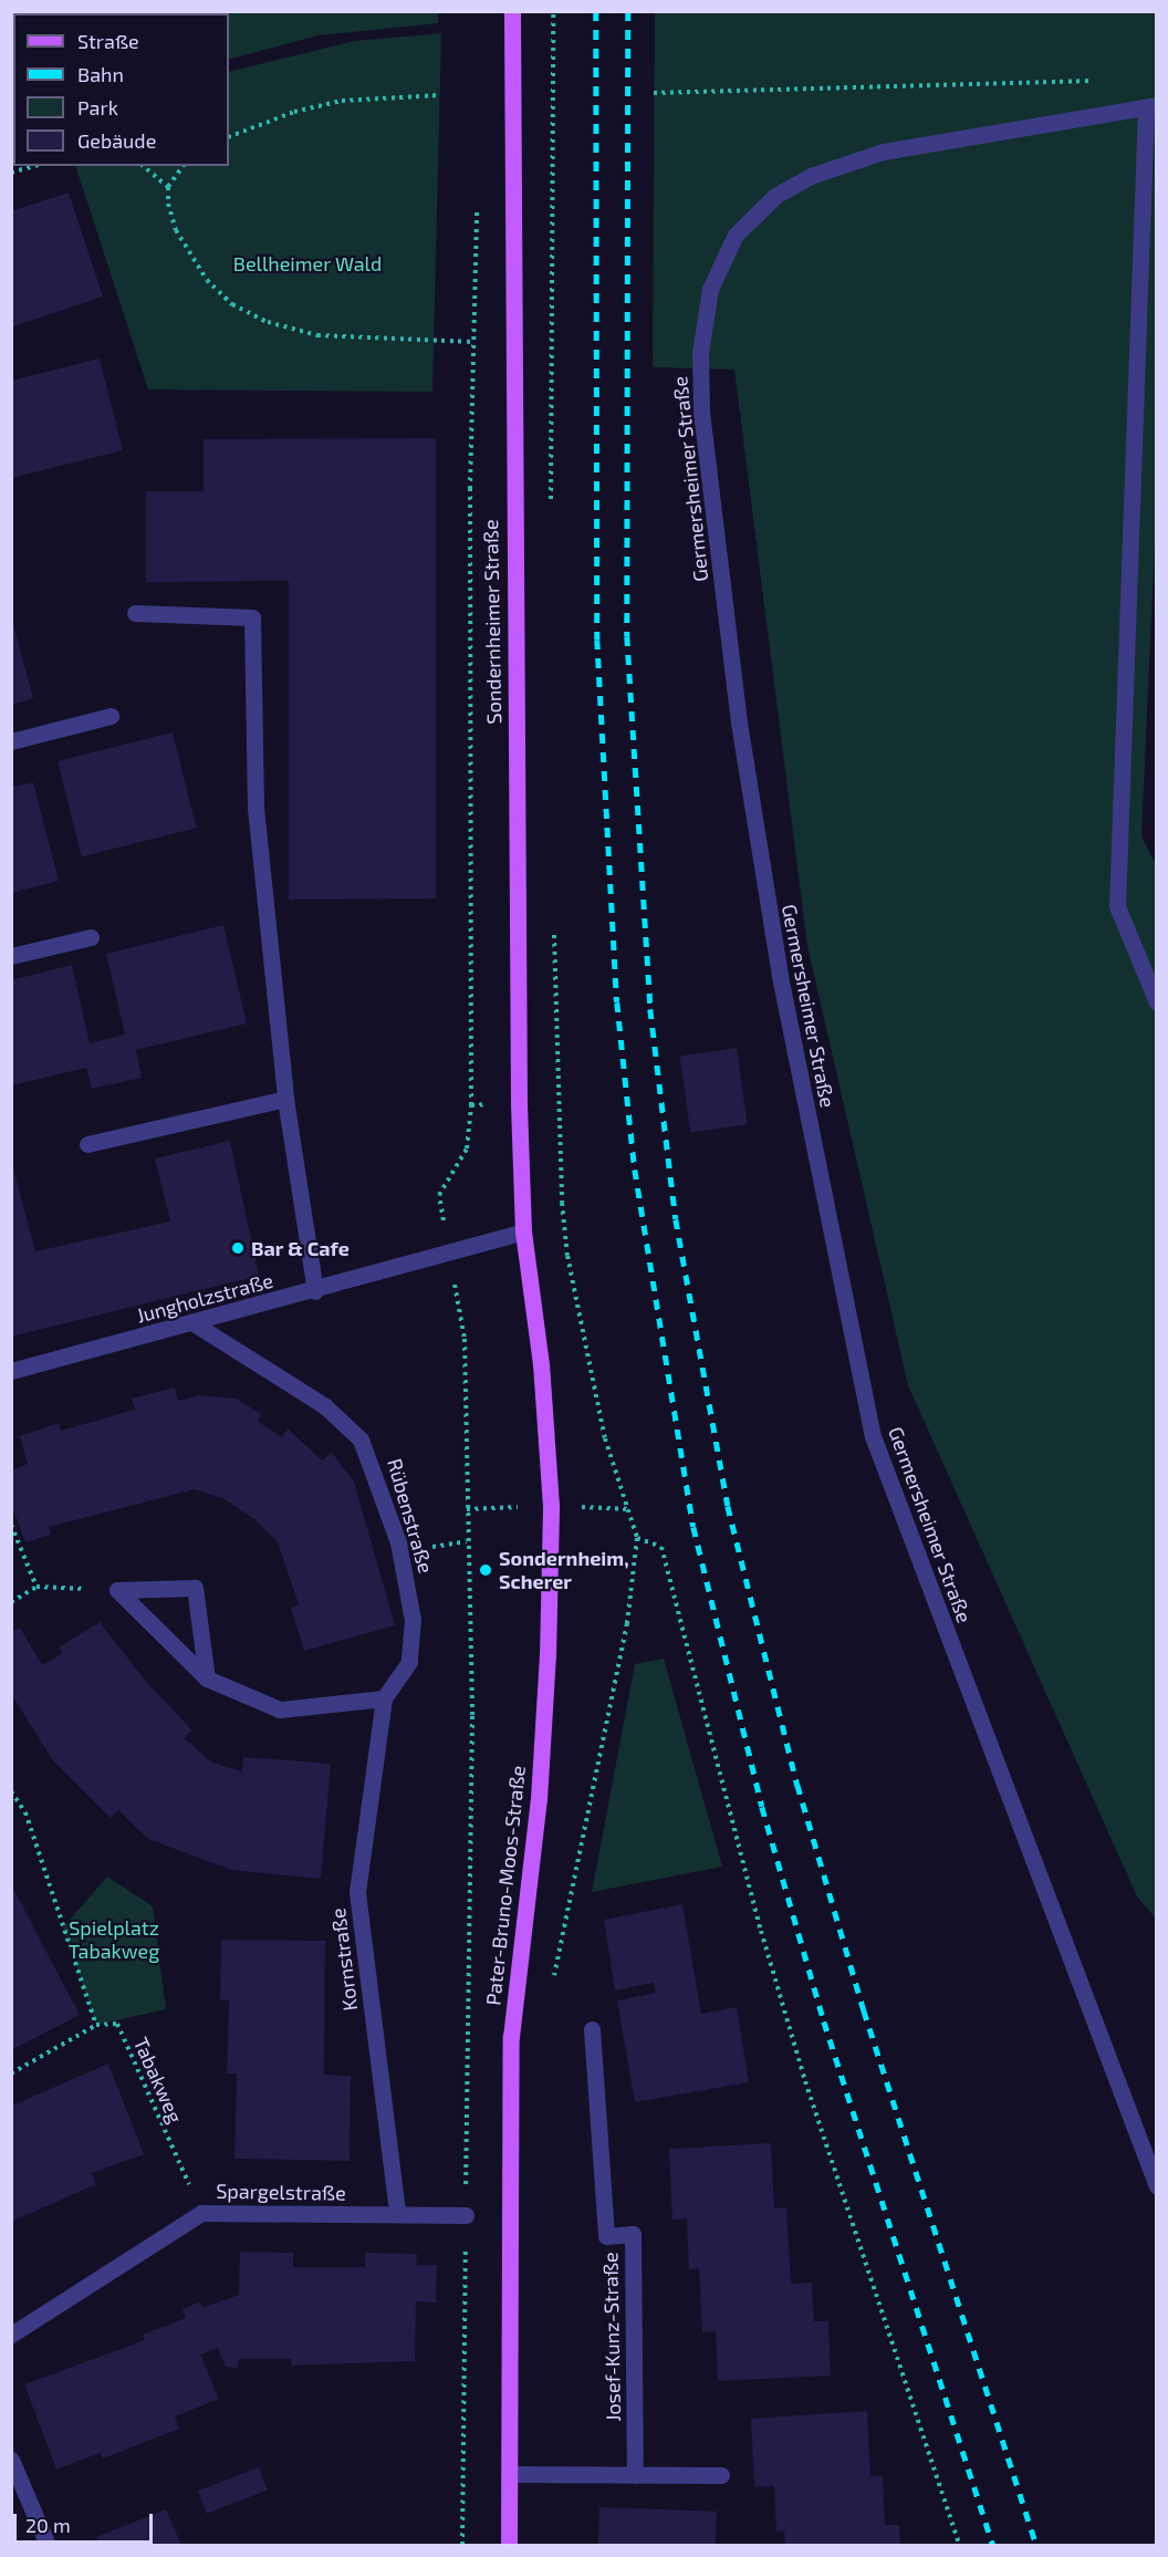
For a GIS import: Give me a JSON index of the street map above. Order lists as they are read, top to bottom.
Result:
{
  "streets": {
    "main road": ["Sondernheimer Straße", "Pater-Bruno-Moos-Straße"],
    "street": [
      "Germersheimer Straße",
      "Jungholzstraße",
      "Rübenstraße",
      "Kornstraße",
      "Spargelstraße",
      "Josef-Kunz-Straße"
    ],
    "path": ["Tabakweg"]
  },
  "crossings": [
    ["Sondernheimer Straße", "Jungholzstraße"],
    ["Sondernheimer Straße", "Pater-Bruno-Moos-Straße"],
    ["Jungholzstraße", "Rübenstraße"],
    ["Jungholzstraße", "Pater-Bruno-Moos-Straße"],
    ["Rübenstraße", "Kornstraße"],
    ["Kornstraße", "Spargelstraße"],
    ["Tabakweg", "Spargelstraße"]
  ],
  "parks": ["Bellheimer Wald", "Spielplatz Tabakweg"],
  "places": ["Bar & Cafe", "Sondernheim, Scherer"],
  "legend": [
    "Straße",
    "Bahn",
    "Park",
    "Gebäude"
  ],
  "scale_bar": "20 m"
}
